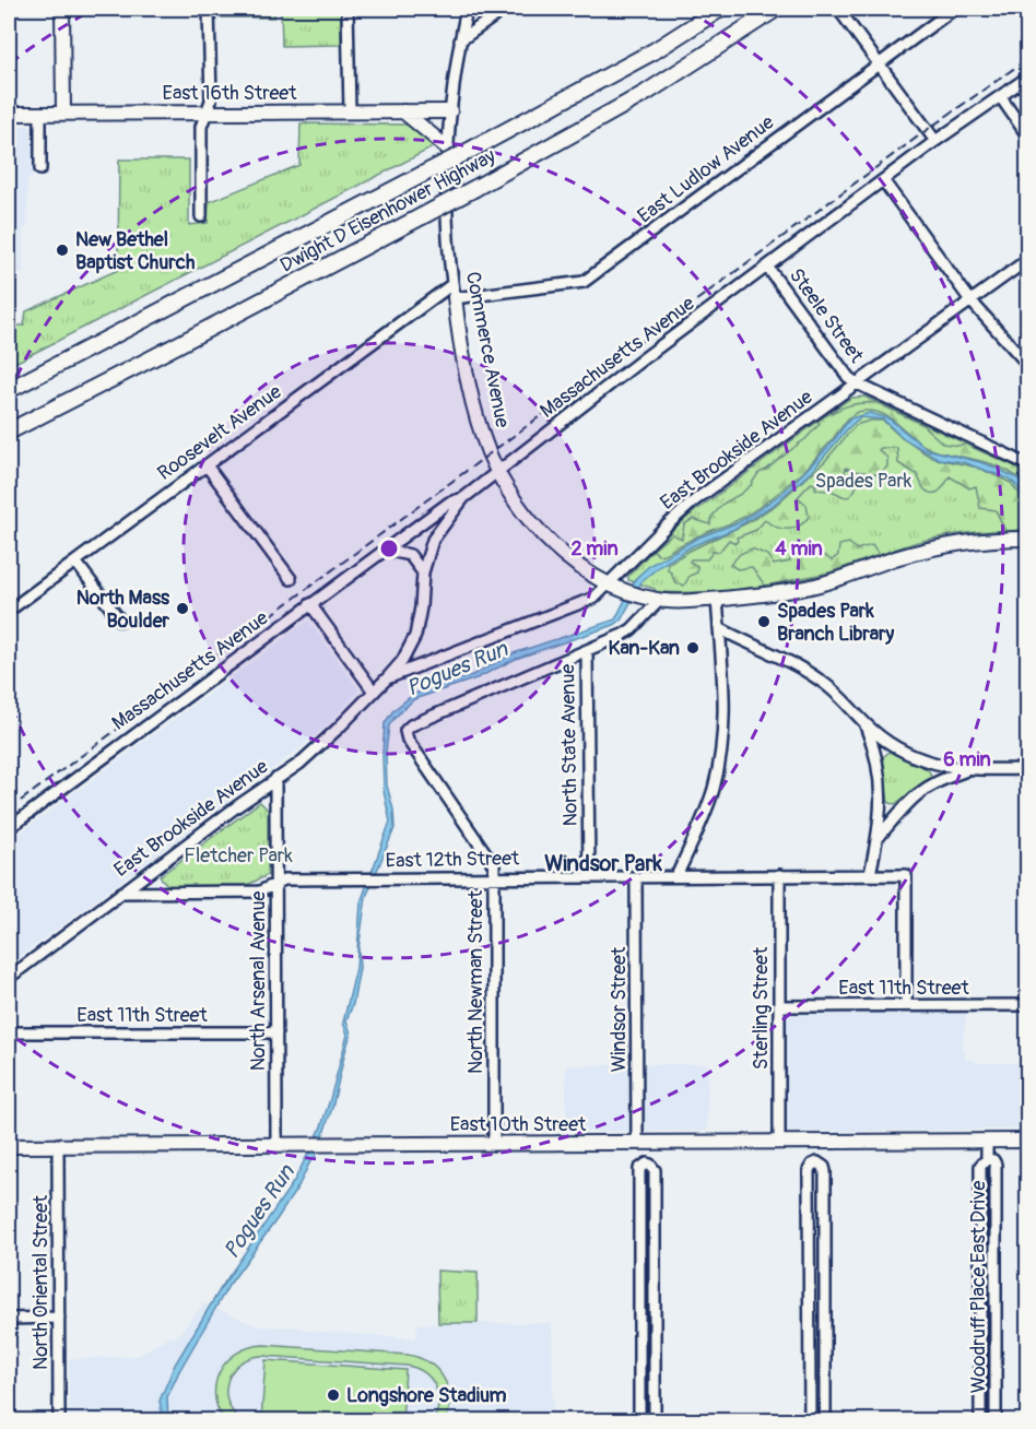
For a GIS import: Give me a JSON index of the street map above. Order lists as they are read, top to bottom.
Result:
{
  "streets": {
    "highway": ["Dwight D Eisenhower Highway"],
    "main road": ["East 16th Street", "Commerce Avenue", "East 10th Street"],
    "street": [
      "East Ludlow Avenue",
      "Steele Street",
      "Massachusetts Avenue",
      "Roosevelt Avenue",
      "East Brookside Avenue",
      "North State Avenue",
      "East 12th Street",
      "North Arsenal Avenue",
      "North Newman Street",
      "East 11th Street",
      "Sterling Street",
      "Windsor Street",
      "North Oriental Street",
      "Woodruff Place East Drive"
    ]
  },
  "crossings": [
    ["East 16th Street", "Commerce Avenue"],
    ["East Ludlow Avenue", "Commerce Avenue"],
    ["East Ludlow Avenue", "Roosevelt Avenue"],
    ["Steele Street", "Massachusetts Avenue"],
    ["Steele Street", "East Brookside Avenue"],
    ["Commerce Avenue", "Massachusetts Avenue"],
    ["Commerce Avenue", "Roosevelt Avenue"],
    ["Commerce Avenue", "East Brookside Avenue"],
    ["Massachusetts Avenue", "East Brookside Avenue"],
    ["East Brookside Avenue", "East 12th Street"],
    ["East Brookside Avenue", "North Arsenal Avenue"],
    ["North State Avenue", "East 12th Street"],
    ["North State Avenue", "North Newman Street"],
    ["East 12th Street", "North Arsenal Avenue"],
    ["East 12th Street", "North Newman Street"],
    ["East 12th Street", "East 11th Street"],
    ["East 12th Street", "Sterling Street"],
    ["East 12th Street", "Windsor Street"],
    ["North Arsenal Avenue", "East 11th Street"],
    ["North Arsenal Avenue", "East 10th Street"],
    ["North Newman Street", "East 10th Street"],
    ["East 11th Street", "Sterling Street"],
    ["Sterling Street", "East 10th Street"],
    ["Windsor Street", "East 10th Street"],
    ["East 10th Street", "North Oriental Street"],
    ["East 10th Street", "Woodruff Place East Drive"]
  ],
  "districts": ["Windsor Park"],
  "water": ["Pogues Run"],
  "parks": ["Spades Park", "Fletcher Park"],
  "places": [
    "New Bethel Baptist Church",
    "North Mass Boulder",
    "Spades Park Branch Library",
    "Kan-Kan",
    "Longshore Stadium"
  ],
  "rings": ["2 min", "4 min", "6 min"]
}
